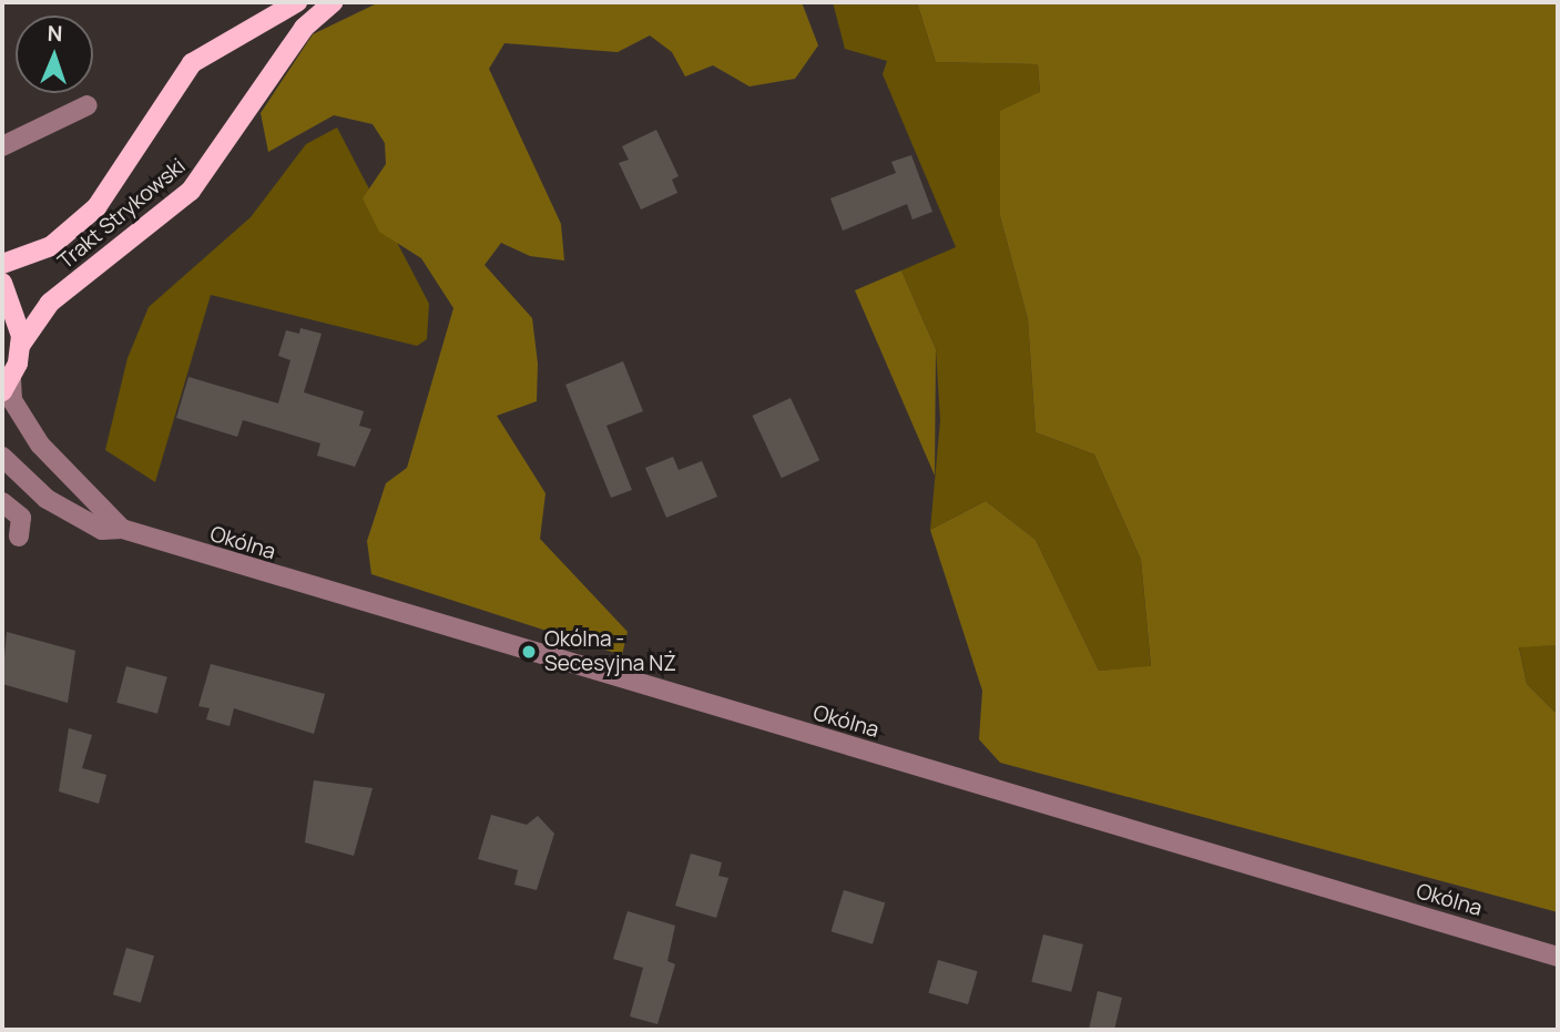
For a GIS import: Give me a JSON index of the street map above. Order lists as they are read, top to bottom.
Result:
{
  "streets": {
    "main road": ["Trakt Strykowski"],
    "street": ["Okólna"]
  },
  "places": ["Okólna - Secesyjna NŻ"],
  "north": "top"
}
